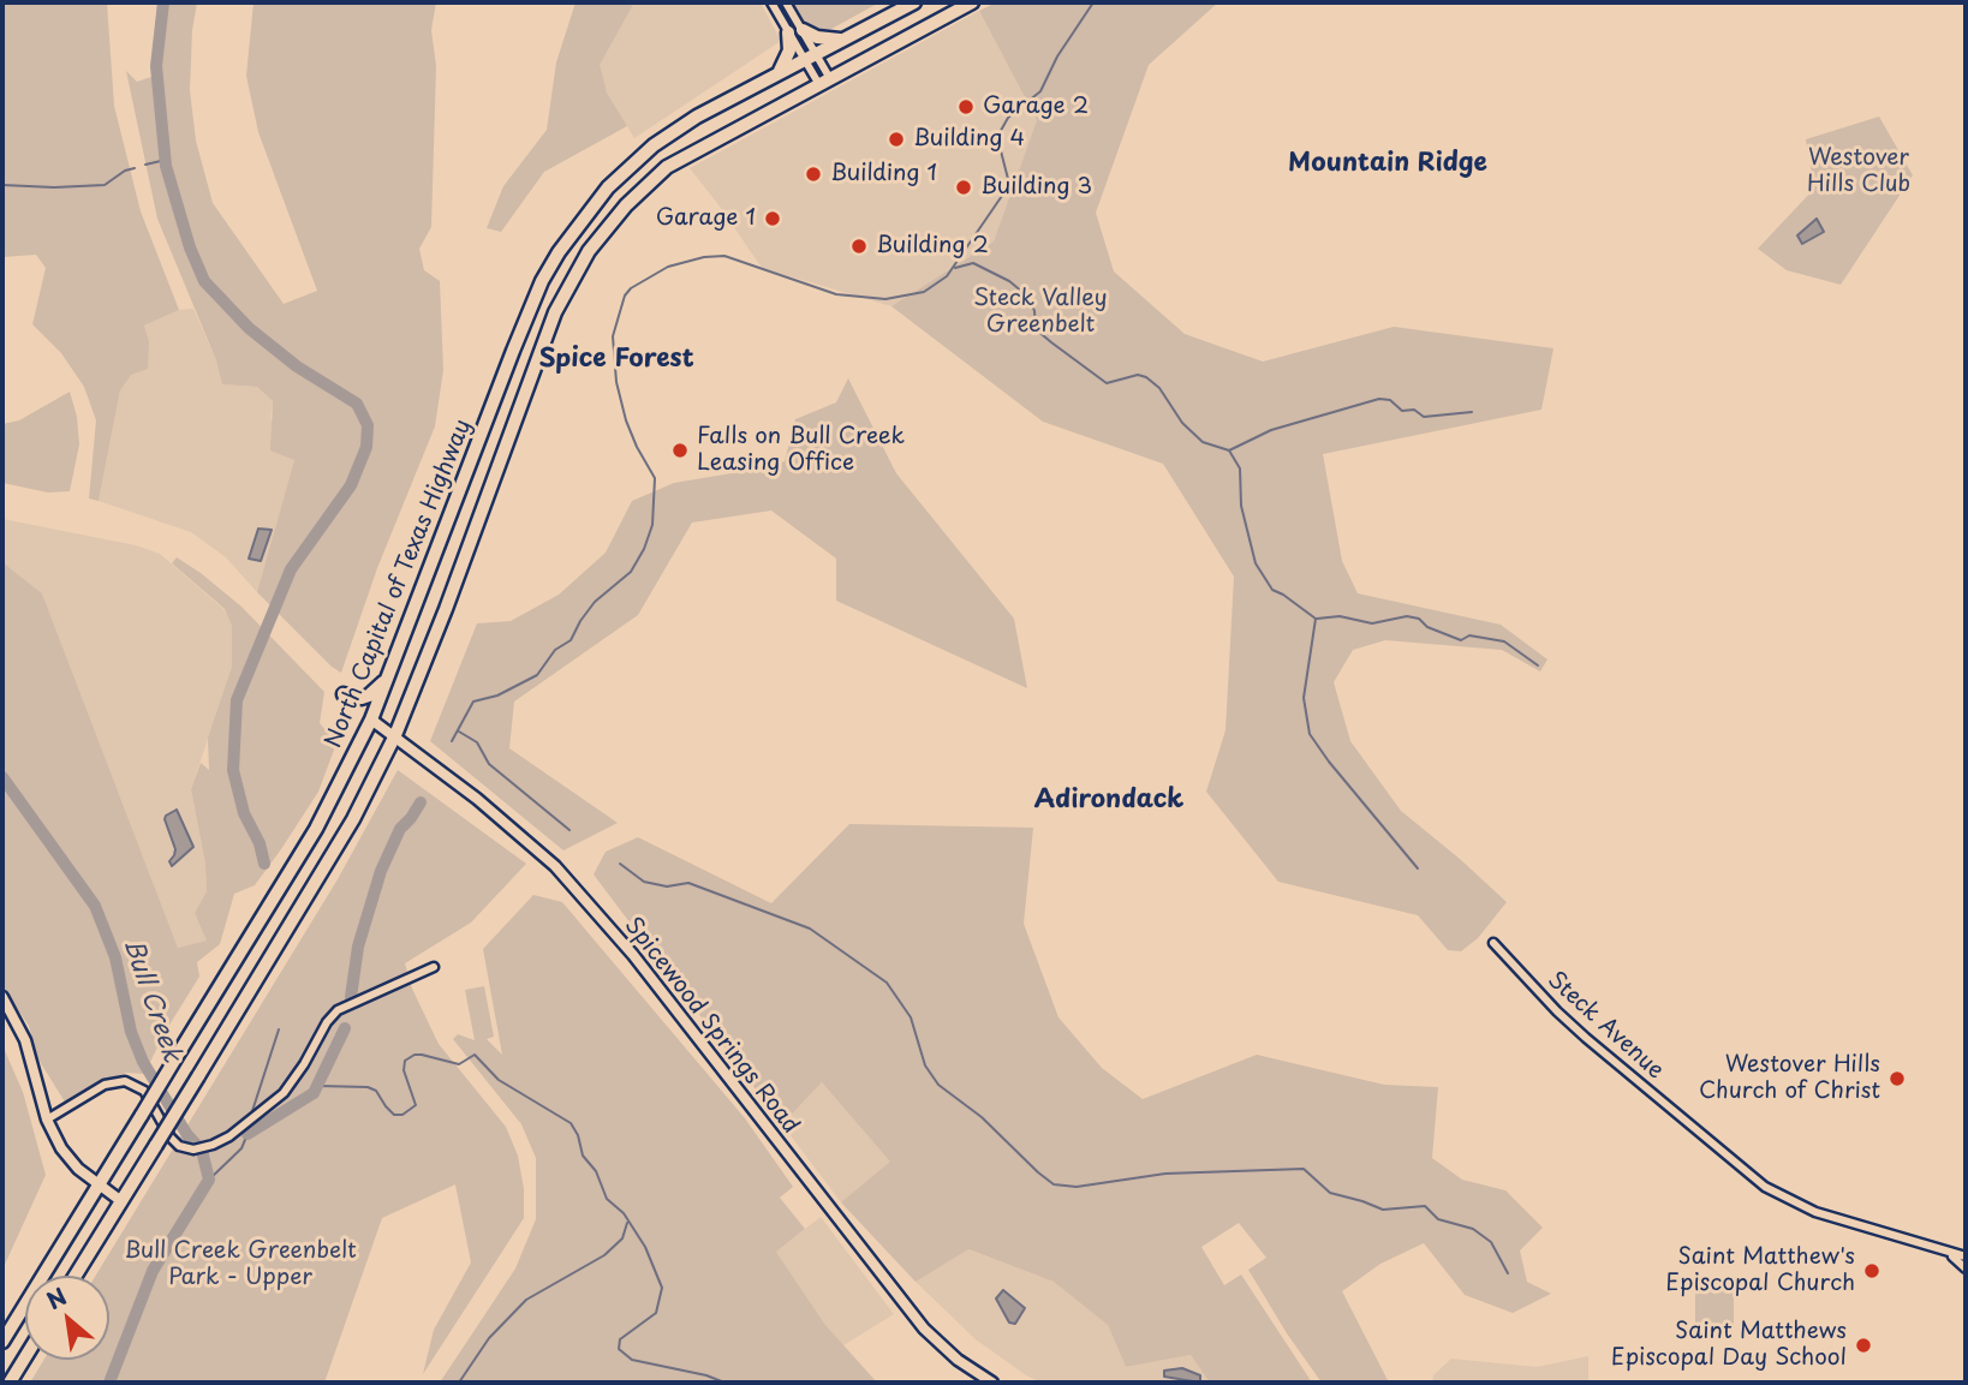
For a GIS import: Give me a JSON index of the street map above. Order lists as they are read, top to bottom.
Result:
{
  "streets": {
    "highway": ["North Capital of Texas Highway"],
    "main road": ["Spicewood Springs Road"],
    "street": ["Steck Avenue"]
  },
  "crossings": [
    ["North Capital of Texas Highway", "Spicewood Springs Road"]
  ],
  "districts": ["Mountain Ridge", "Spice Forest", "Adirondack"],
  "water": ["Bull Creek"],
  "parks": ["Westover Hills Club", "Steck Valley Greenbelt", "Bull Creek Greenbelt Park - Upper"],
  "places": [
    "Garage 2",
    "Building 4",
    "Building 1",
    "Building 3",
    "Garage 1",
    "Building 2",
    "Falls on Bull Creek Leasing Office",
    "Westover Hills Church of Christ",
    "Saint Matthew's Episcopal Church",
    "Saint Matthews Episcopal Day School"
  ],
  "north": "top left"
}
